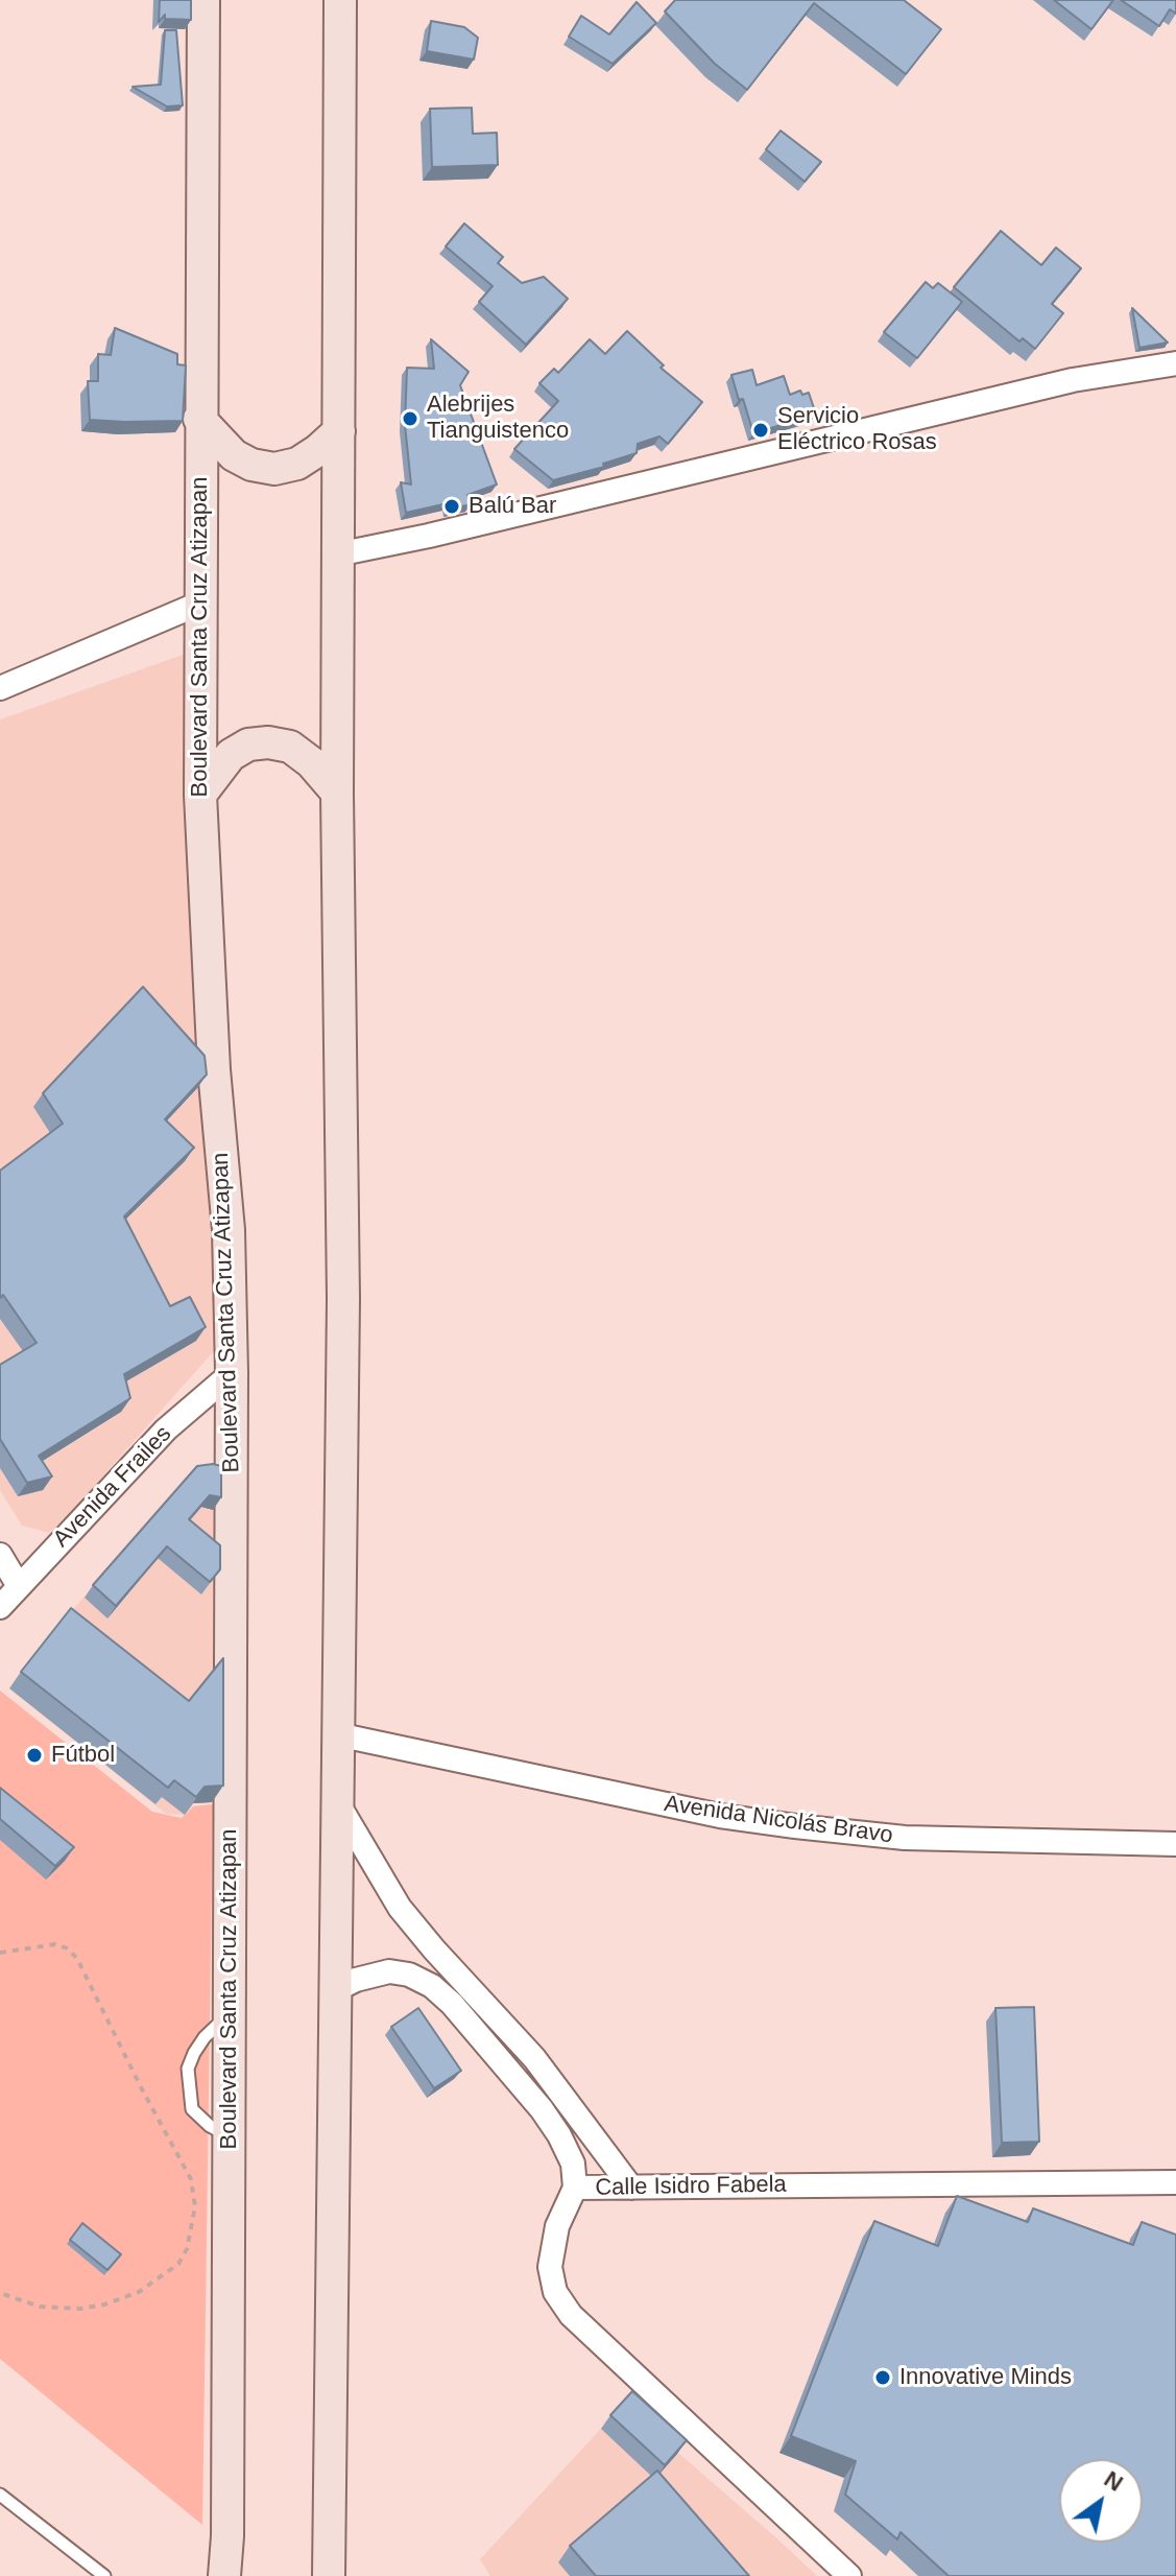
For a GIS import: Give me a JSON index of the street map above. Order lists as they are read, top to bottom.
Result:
{
  "streets": {
    "main road": ["Boulevard Santa Cruz Atizapan"],
    "street": ["Avenida Frailes", "Avenida Nicolás Bravo", "Calle Isidro Fabela"]
  },
  "crossings": [
    ["Boulevard Santa Cruz Atizapan", "Avenida Frailes"]
  ],
  "places": [
    "Alebrijes Tianguistenco",
    "Servicio Eléctrico Rosas",
    "Balú Bar",
    "Fútbol",
    "Innovative Minds"
  ],
  "north": "top right"
}
